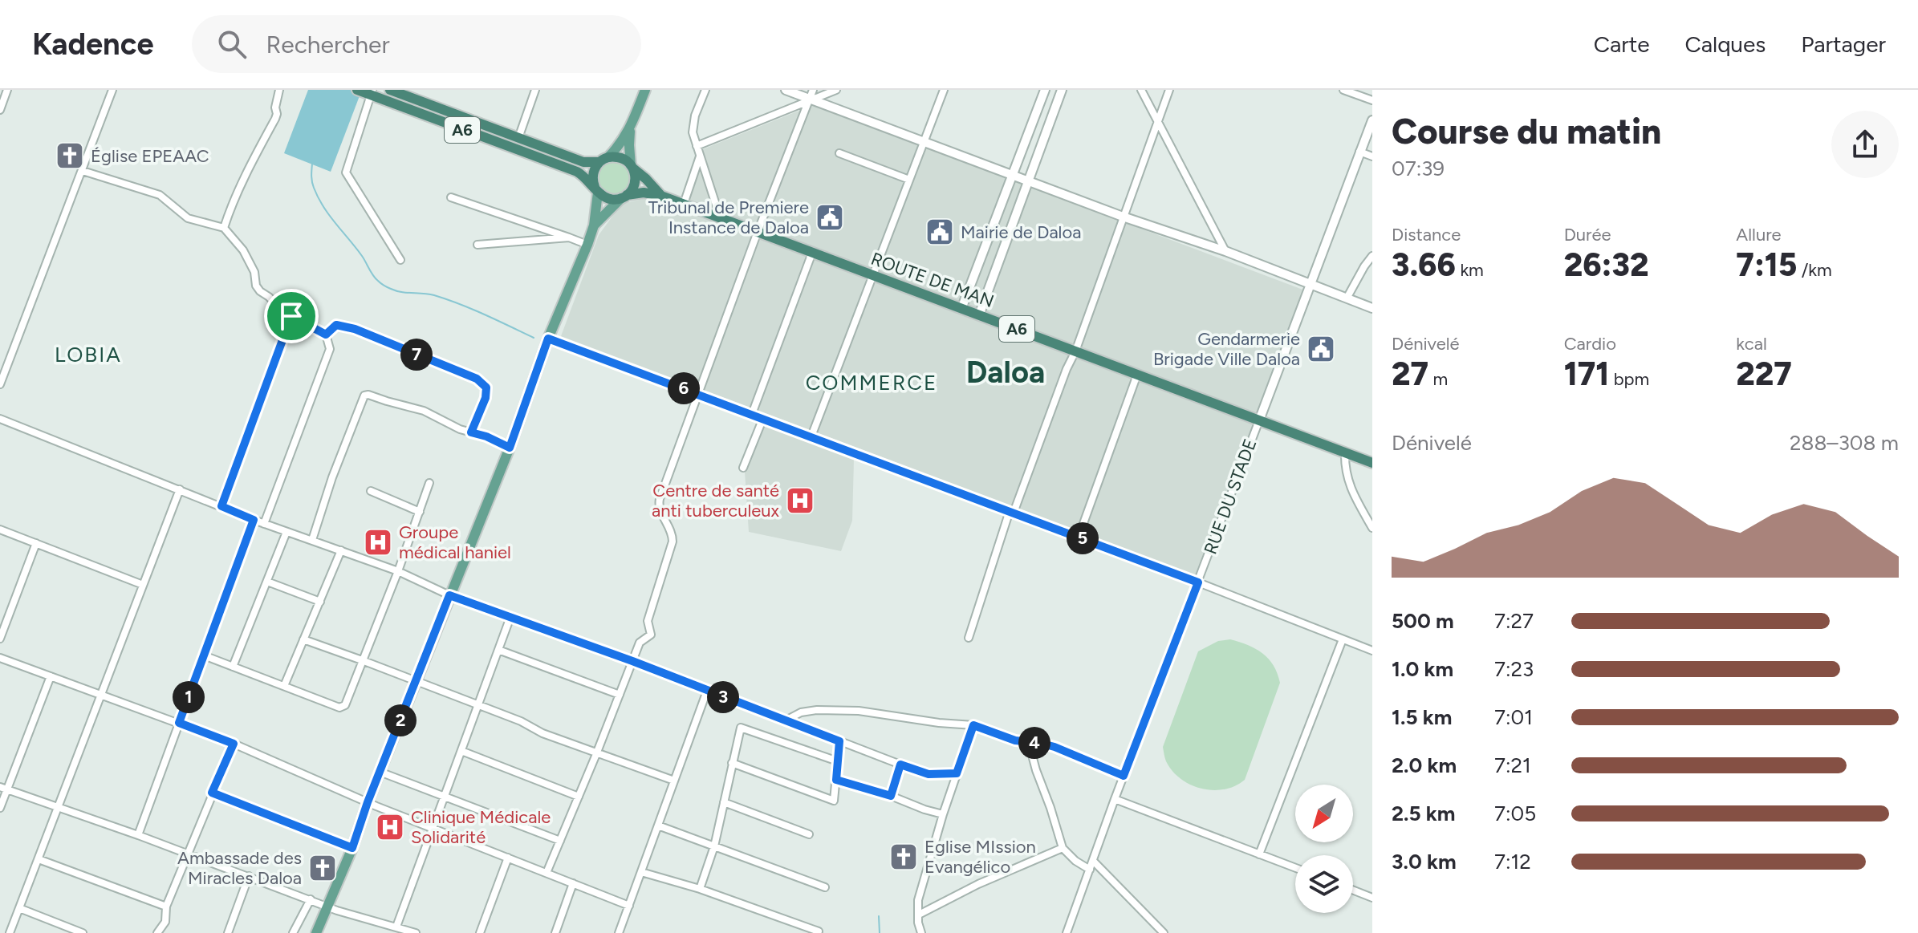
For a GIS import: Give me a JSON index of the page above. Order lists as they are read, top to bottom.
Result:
{
  "streets": {
    "highway": ["A6", "ROUTE DE MAN"],
    "street": ["RUE DU STADE"]
  },
  "crossings": [
    ["A6", "ROUTE DE MAN"],
    ["ROUTE DE MAN", "RUE DU STADE"]
  ],
  "districts": ["LOBIA", "Daloa", "COMMERCE"],
  "places": {
    "church": ["Église EPEAAC", "Eglise MIssion Evangélico", "Ambassade des Miracles Daloa"],
    "public building": ["Tribunal de Premiere Instance de Daloa", "Mairie de Daloa", "Gendarmerie Brigade Ville Daloa"],
    "hospital": ["Centre de santé anti tuberculeux", "Groupe médical haniel", "Clinique Médicale Solidarité"]
  },
  "north": "bottom left",
  "page": {
    "header": "Kadence",
    "search": "Rechercher",
    "nav": ["Carte", "Calques", "Partager"],
    "heading": ["Course du matin", "07:39"],
    "stats": [
      ["Distance", "3.66 km"],
      ["Durée", "26:32"],
      ["Allure", "7:15 /km"],
      ["Dénivelé", "27 m"],
      ["Cardio", "171 bpm"],
      ["kcal", "227"]
    ],
    "pins": [
      "7",
      "6",
      "5",
      "1",
      "3",
      "2",
      "4"
    ],
    "chart": ["Dénivelé", "288–308 m"],
    "list": [
      {
        "name": "500 m",
        "note": "7:27"
      },
      {
        "name": "1.0 km",
        "note": "7:23"
      },
      {
        "name": "1.5 km",
        "note": "7:01"
      },
      {
        "name": "2.0 km",
        "note": "7:21"
      },
      {
        "name": "2.5 km",
        "note": "7:05"
      },
      {
        "name": "3.0 km",
        "note": "7:12"
      }
    ]
  }
}
